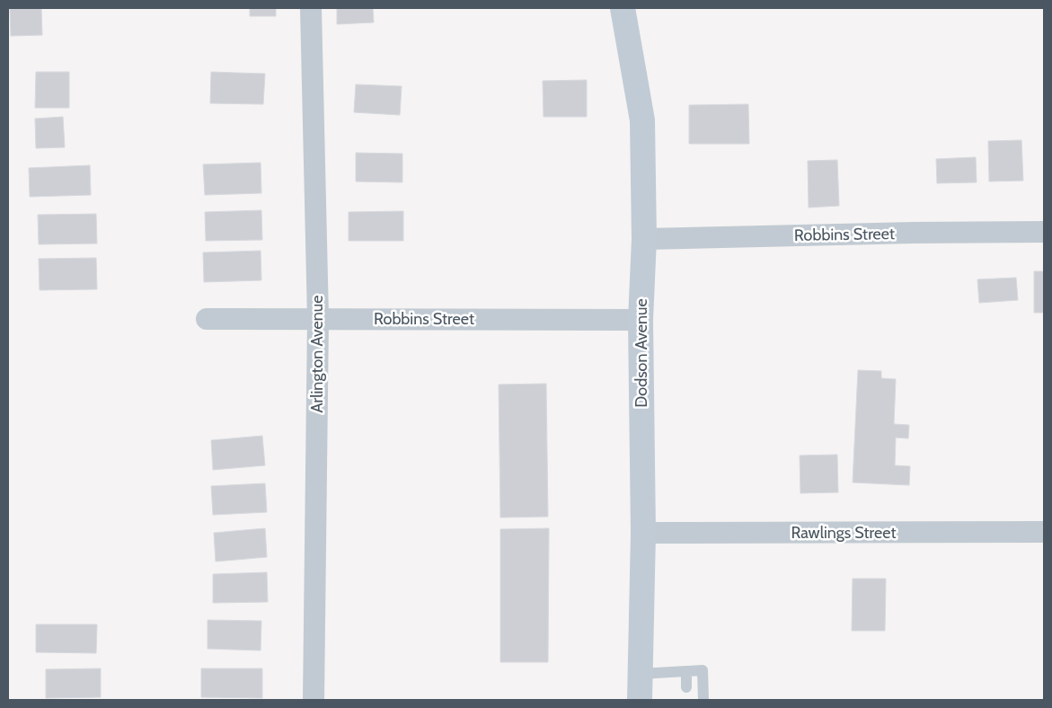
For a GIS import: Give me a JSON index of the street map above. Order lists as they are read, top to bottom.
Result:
{
  "streets": {
    "main road": ["Dodson Avenue"],
    "street": ["Robbins Street", "Arlington Avenue", "Rawlings Street"]
  },
  "crossings": [
    ["Robbins Street", "Dodson Avenue"],
    ["Robbins Street", "Arlington Avenue"],
    ["Dodson Avenue", "Rawlings Street"]
  ]
}
